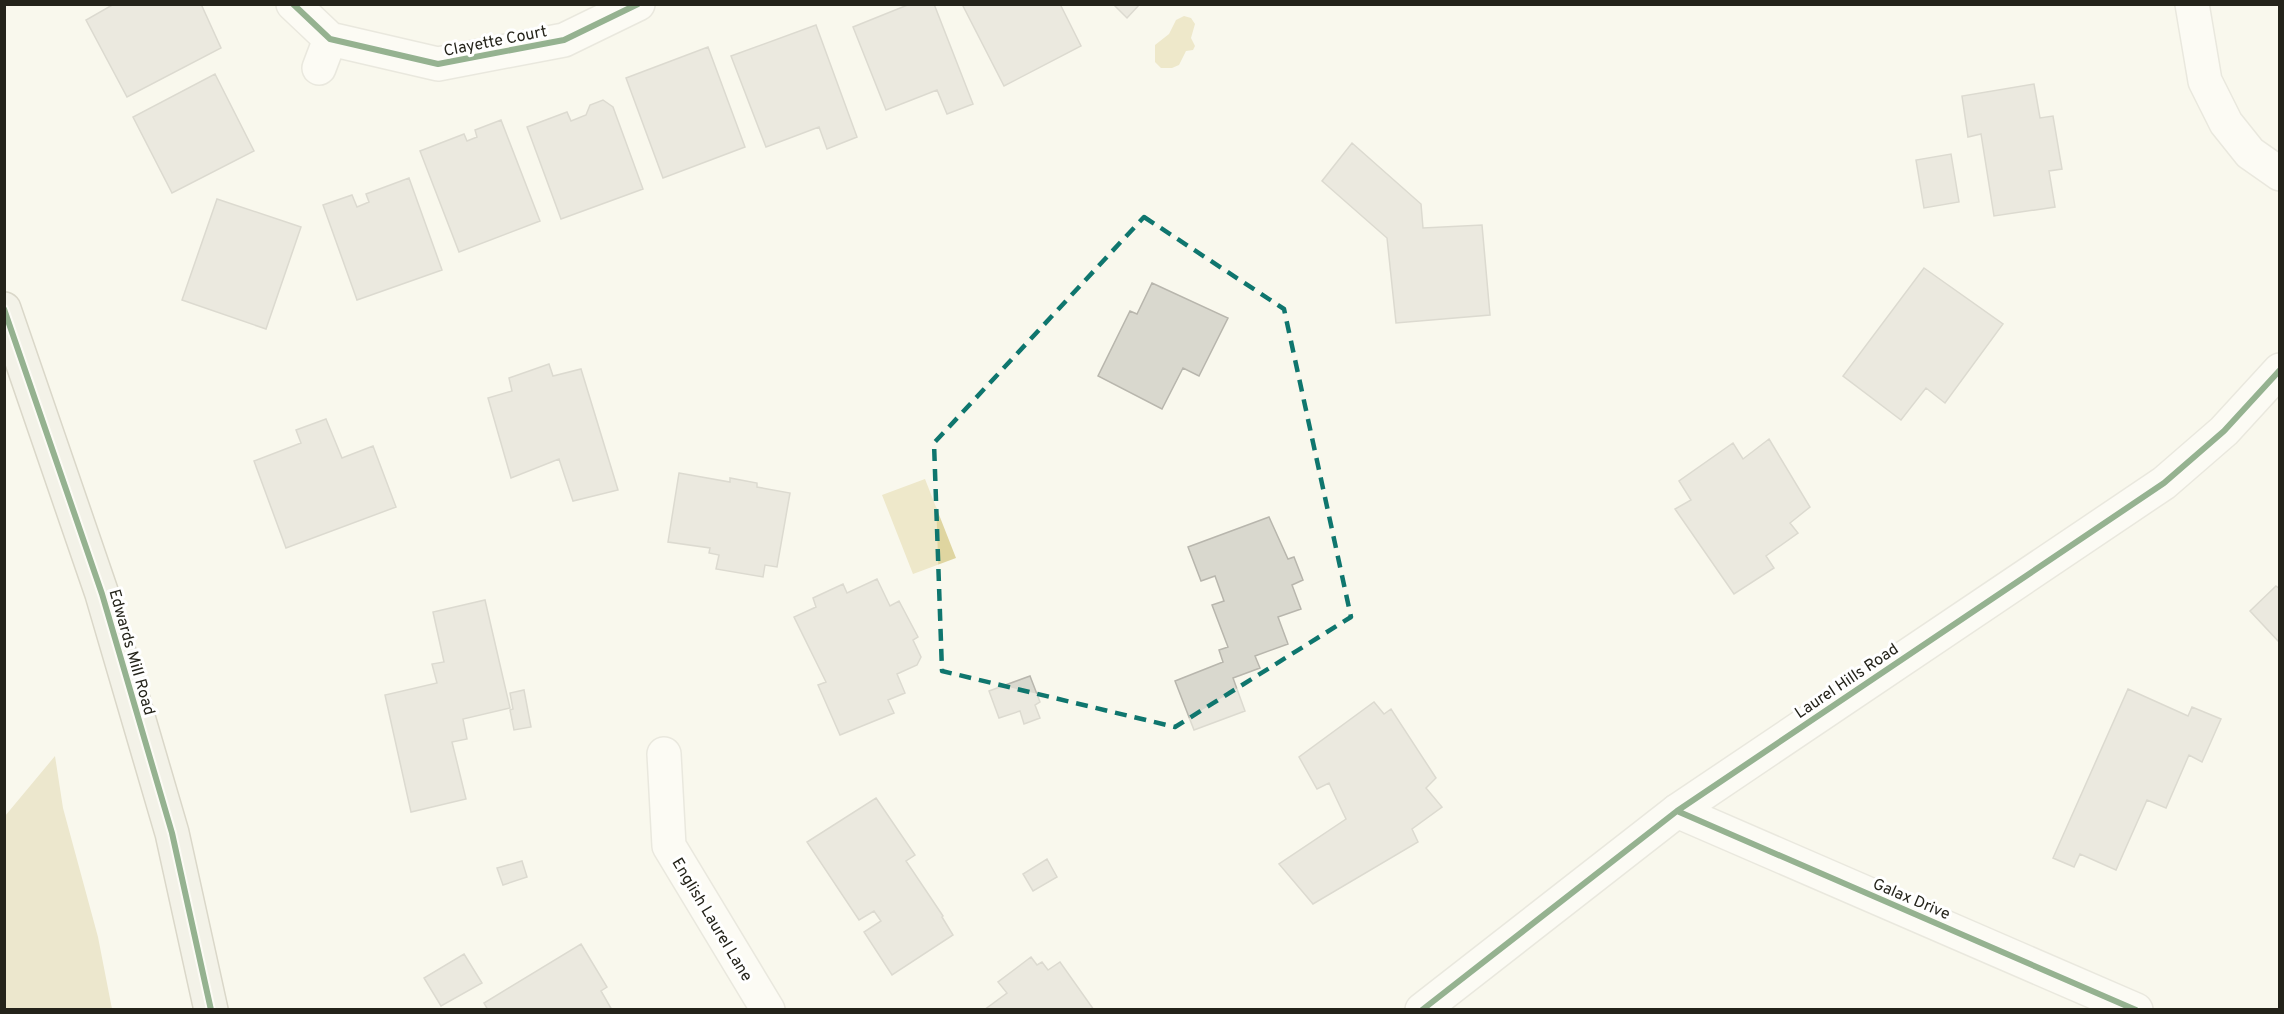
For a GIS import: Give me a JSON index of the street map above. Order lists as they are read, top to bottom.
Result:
{
  "streets": {
    "main road": ["Edwards Mill Road"],
    "street": [
      "Clayette Court",
      "Laurel Hills Road",
      "Galax Drive",
      "English Laurel Lane"
    ]
  },
  "crossings": [
    ["Laurel Hills Road", "Galax Drive"]
  ]
}
